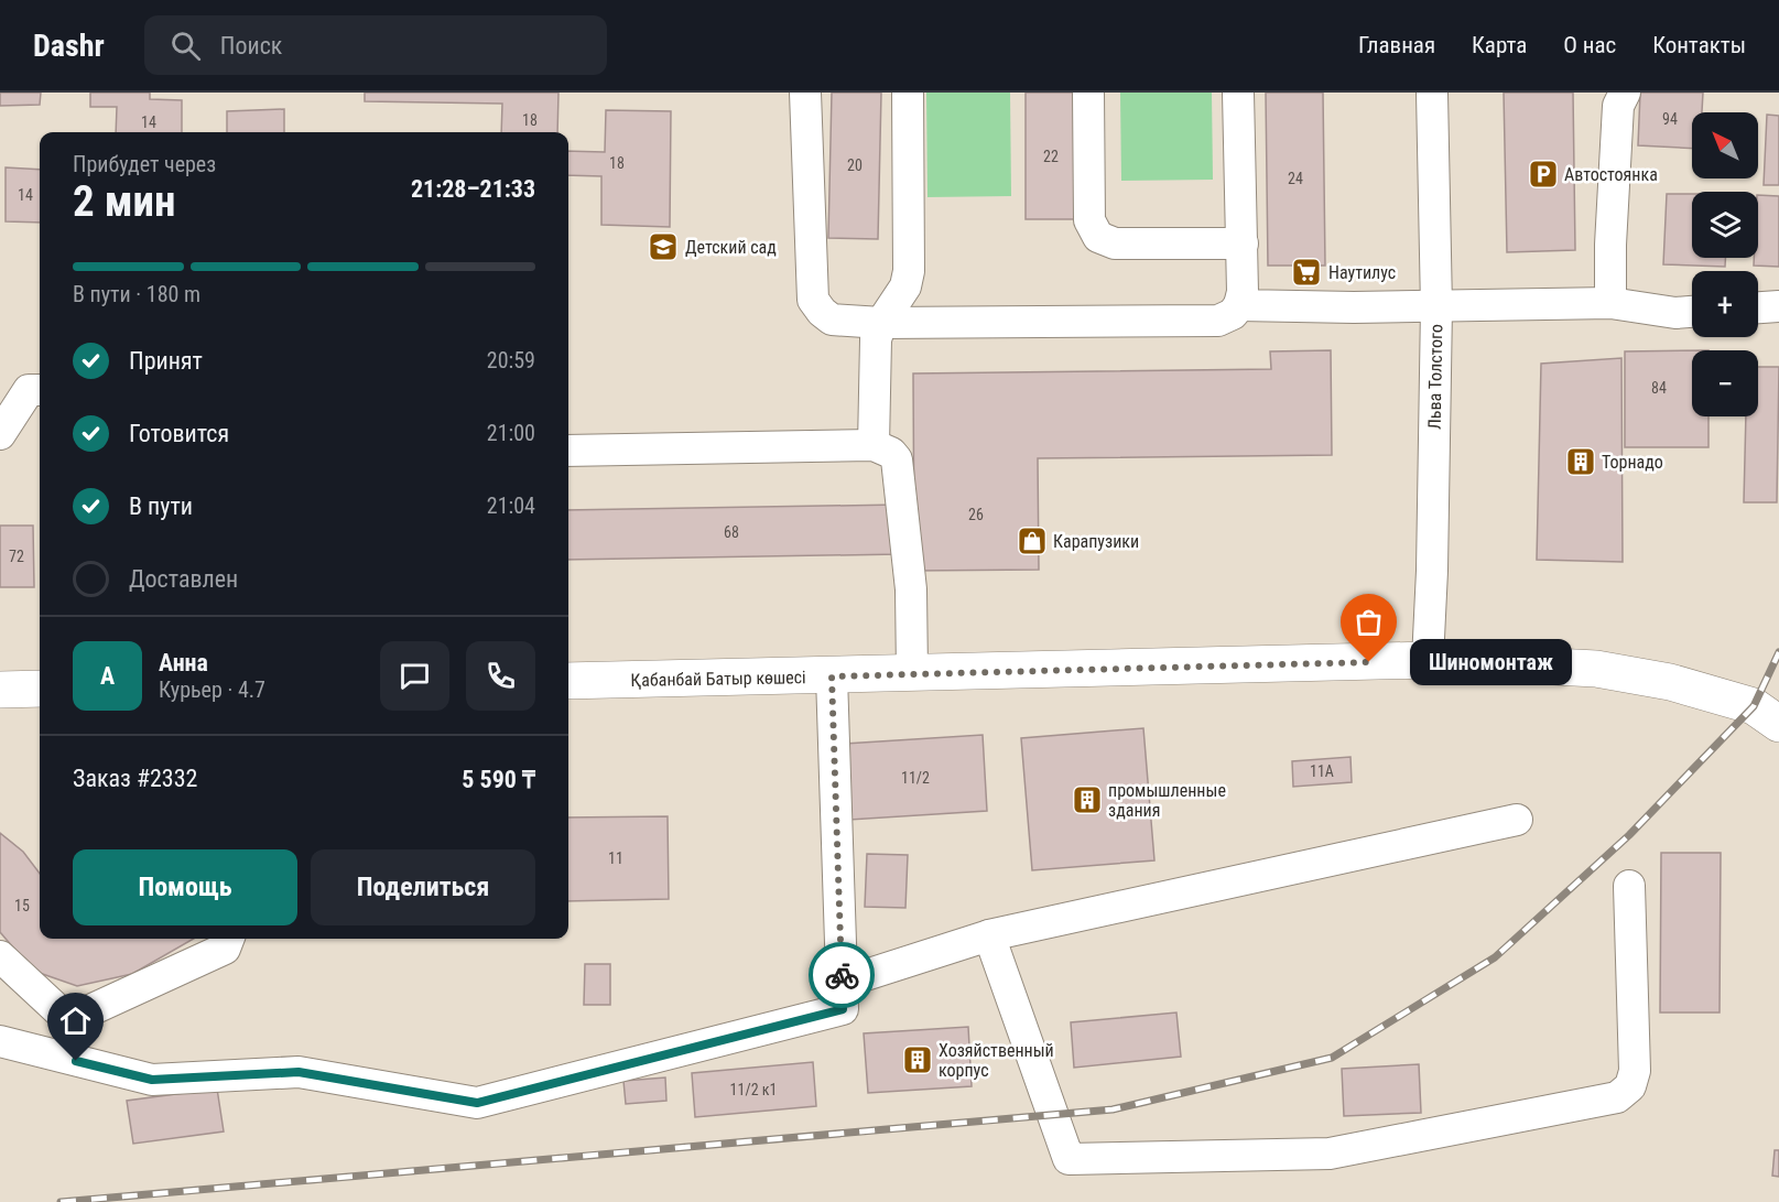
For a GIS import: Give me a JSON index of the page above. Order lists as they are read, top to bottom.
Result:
{
  "streets": {
    "main road": ["Қабанбай Батыр көшесі"],
    "street": ["Льва Толстого"]
  },
  "crossings": [
    ["Льва Толстого", "Қабанбай Батыр көшесі"]
  ],
  "places": {
    "parking": ["Автостоянка"],
    "school or university": ["Детский сад"],
    "supermarket": ["Наутилус"],
    "building": ["Торнадо", "промышленные здания", "Хозяйственный корпус"],
    "shop": ["Карапузики"],
    "other": ["Шиномонтаж"]
  },
  "house_numbers": [
    "94",
    "18",
    "14",
    "22",
    "18",
    "20",
    "24",
    "14",
    "84",
    "26",
    "68",
    "72",
    "11А",
    "11/2",
    "11",
    "15",
    "11/2 к1"
  ],
  "north": "top left",
  "page": {
    "header": "Dashr",
    "search": "Поиск",
    "nav": [
      "Главная",
      "Карта",
      "О нас",
      "Контакты"
    ],
    "map_buttons": ["+", "−"],
    "heading": ["2 мин", "Прибудет через", "21:28–21:33"],
    "panel": [
      "Анна",
      "Курьер · 4.7",
      "Заказ #2332",
      "5 590 ₸"
    ],
    "bar": "В пути · 180 m",
    "list": [
      ["Принят", "20:59"],
      ["Готовится", "21:00"],
      ["В пути", "21:04"],
      "Доставлен"
    ],
    "bubble": "Шиномонтаж",
    "round": "А",
    "buttons": ["Помощь", "Поделиться"]
  }
}
